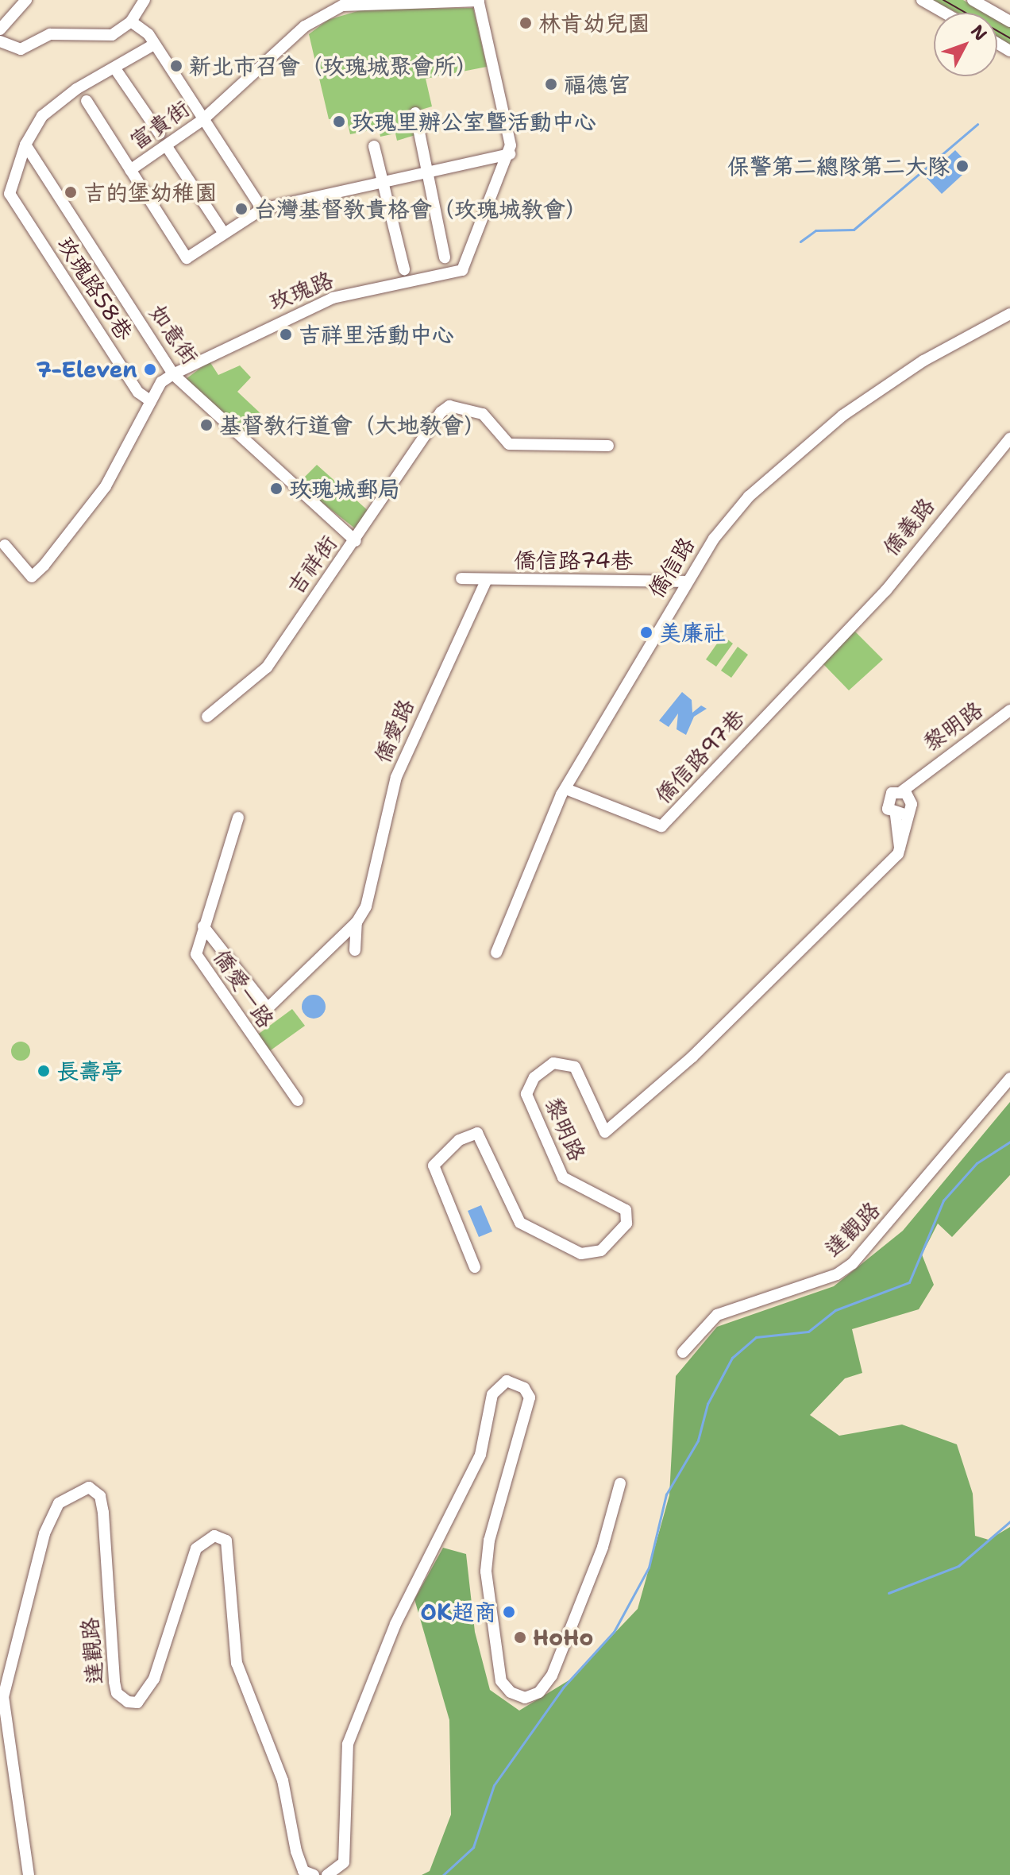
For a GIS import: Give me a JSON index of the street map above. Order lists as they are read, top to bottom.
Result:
{
  "streets": {
    "street": [
      "富貴街",
      "玫瑰路58巷",
      "玫瑰路",
      "如意街",
      "僑義路",
      "僑信路74巷",
      "吉祥街",
      "僑信路",
      "黎明路",
      "僑愛路",
      "僑信路97巷",
      "僑愛一路",
      "達觀路"
    ]
  },
  "crossings": [
    ["玫瑰路58巷", "玫瑰路"],
    ["玫瑰路58巷", "如意街"],
    ["玫瑰路", "如意街"],
    ["如意街", "吉祥街"],
    ["僑義路", "僑信路97巷"],
    ["僑信路74巷", "僑信路"],
    ["僑信路74巷", "僑愛路"],
    ["僑信路", "僑信路97巷"]
  ],
  "places": [
    "林肯幼兒園",
    "新北市召會（玫瑰城聚會所）",
    "福德宮",
    "玫瑰里辦公室暨活動中心",
    "保警第二總隊第二大隊",
    "吉的堡幼稚園",
    "台灣基督教貴格會（玫瑰城教會）",
    "吉祥里活動中心",
    "7-Eleven",
    "基督教行道會（大地教會）",
    "玫瑰城郵局",
    "美廉社",
    "長壽亭",
    "OK超商",
    "HoHo"
  ],
  "north": "top right"
}
